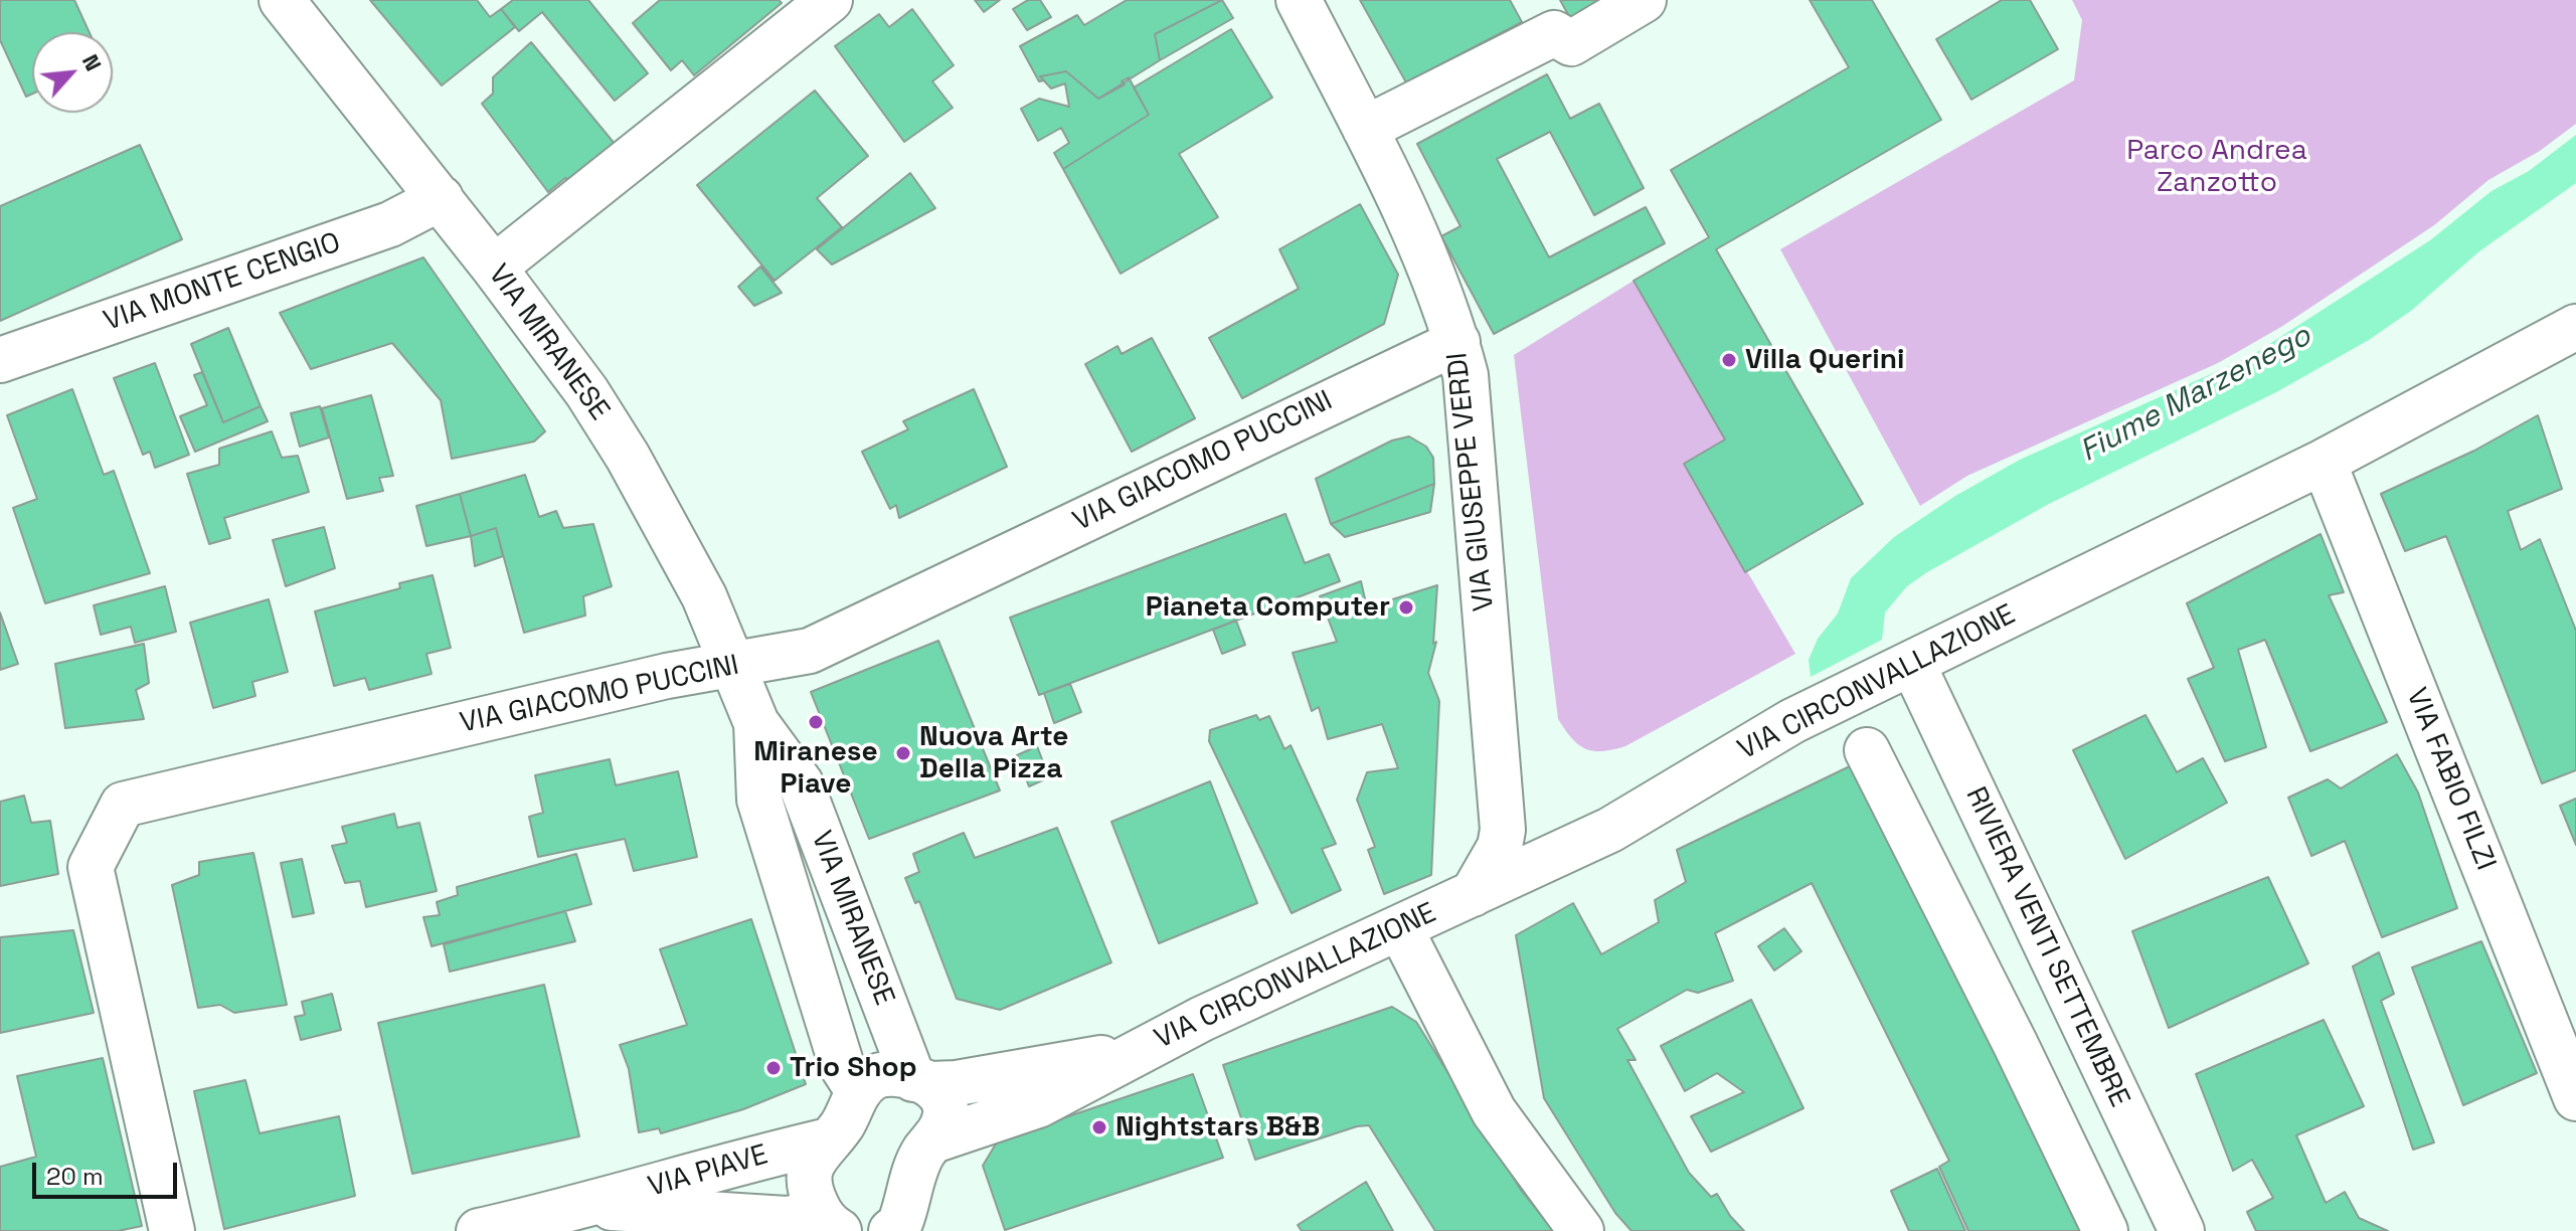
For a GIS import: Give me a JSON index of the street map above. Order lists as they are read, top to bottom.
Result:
{
  "streets": {
    "street": [
      "VIA MONTE CENGIO",
      "VIA MIRANESE",
      "VIA GIACOMO PUCCINI",
      "VIA GIUSEPPE VERDI",
      "VIA CIRCONVALLAZIONE",
      "VIA FABIO FILZI",
      "RIVIERA VENTI SETTEMBRE",
      "VIA PIAVE"
    ]
  },
  "crossings": [
    ["VIA MONTE CENGIO", "VIA MIRANESE"],
    ["VIA MIRANESE", "VIA GIACOMO PUCCINI"],
    ["VIA MIRANESE", "VIA CIRCONVALLAZIONE"],
    ["VIA GIACOMO PUCCINI", "VIA GIUSEPPE VERDI"],
    ["VIA GIUSEPPE VERDI", "VIA CIRCONVALLAZIONE"],
    ["VIA CIRCONVALLAZIONE", "VIA FABIO FILZI"],
    ["VIA CIRCONVALLAZIONE", "RIVIERA VENTI SETTEMBRE"]
  ],
  "water": ["Fiume Marzenego"],
  "parks": ["Parco Andrea Zanzotto"],
  "places": [
    "Villa Querini",
    "Pianeta Computer",
    "Miranese Piave",
    "Nuova Arte Della Pizza",
    "Trio Shop",
    "Nightstars B&B"
  ],
  "scale_bar": "20 m",
  "north": "top right"
}
